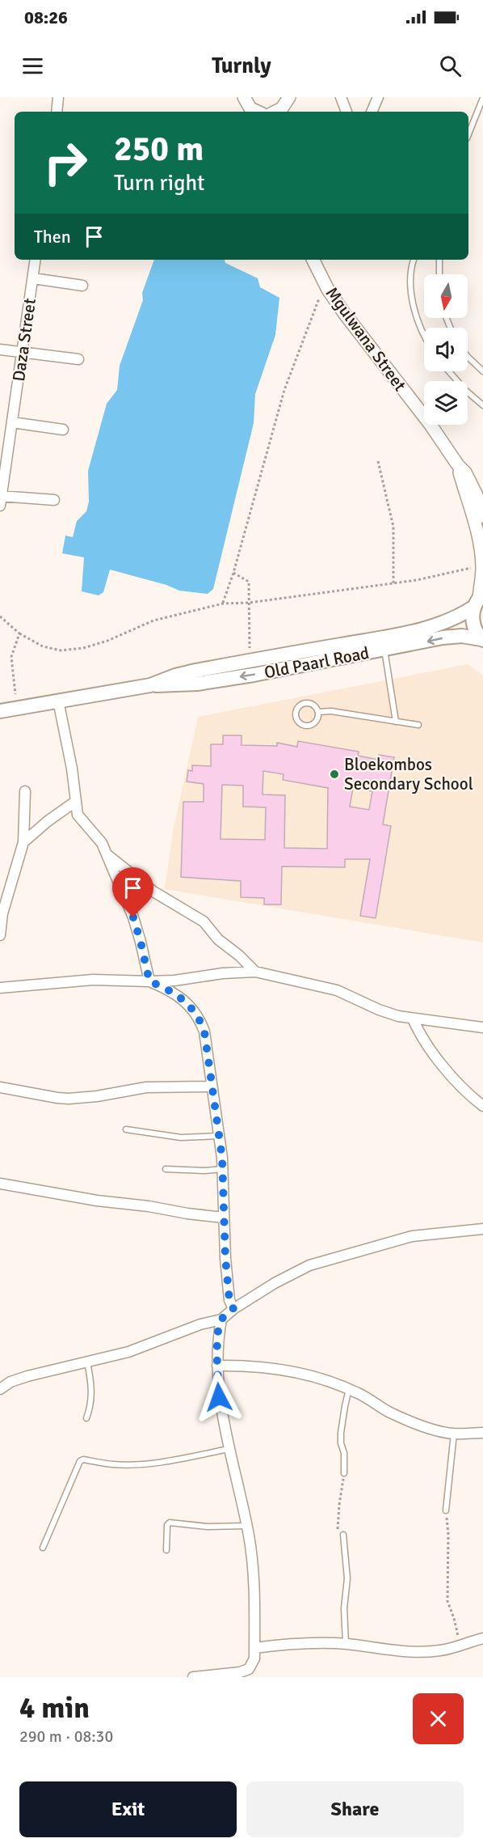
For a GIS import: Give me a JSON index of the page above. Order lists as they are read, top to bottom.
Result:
{
  "streets": {
    "main road": ["Old Paarl Road"],
    "street": ["Mgulwana Street", "Daza Street"]
  },
  "crossings": [
    ["Mgulwana Street", "Old Paarl Road"]
  ],
  "places": ["Bloekombos Secondary School"],
  "north": "bottom",
  "page": {
    "status": "08:26",
    "header": "Turnly",
    "turn": ["250 m", "Turn right"],
    "then": "Then",
    "heading": ["4 min", "290 m · 08:30"],
    "buttons": ["Exit", "Share"]
  }
}
